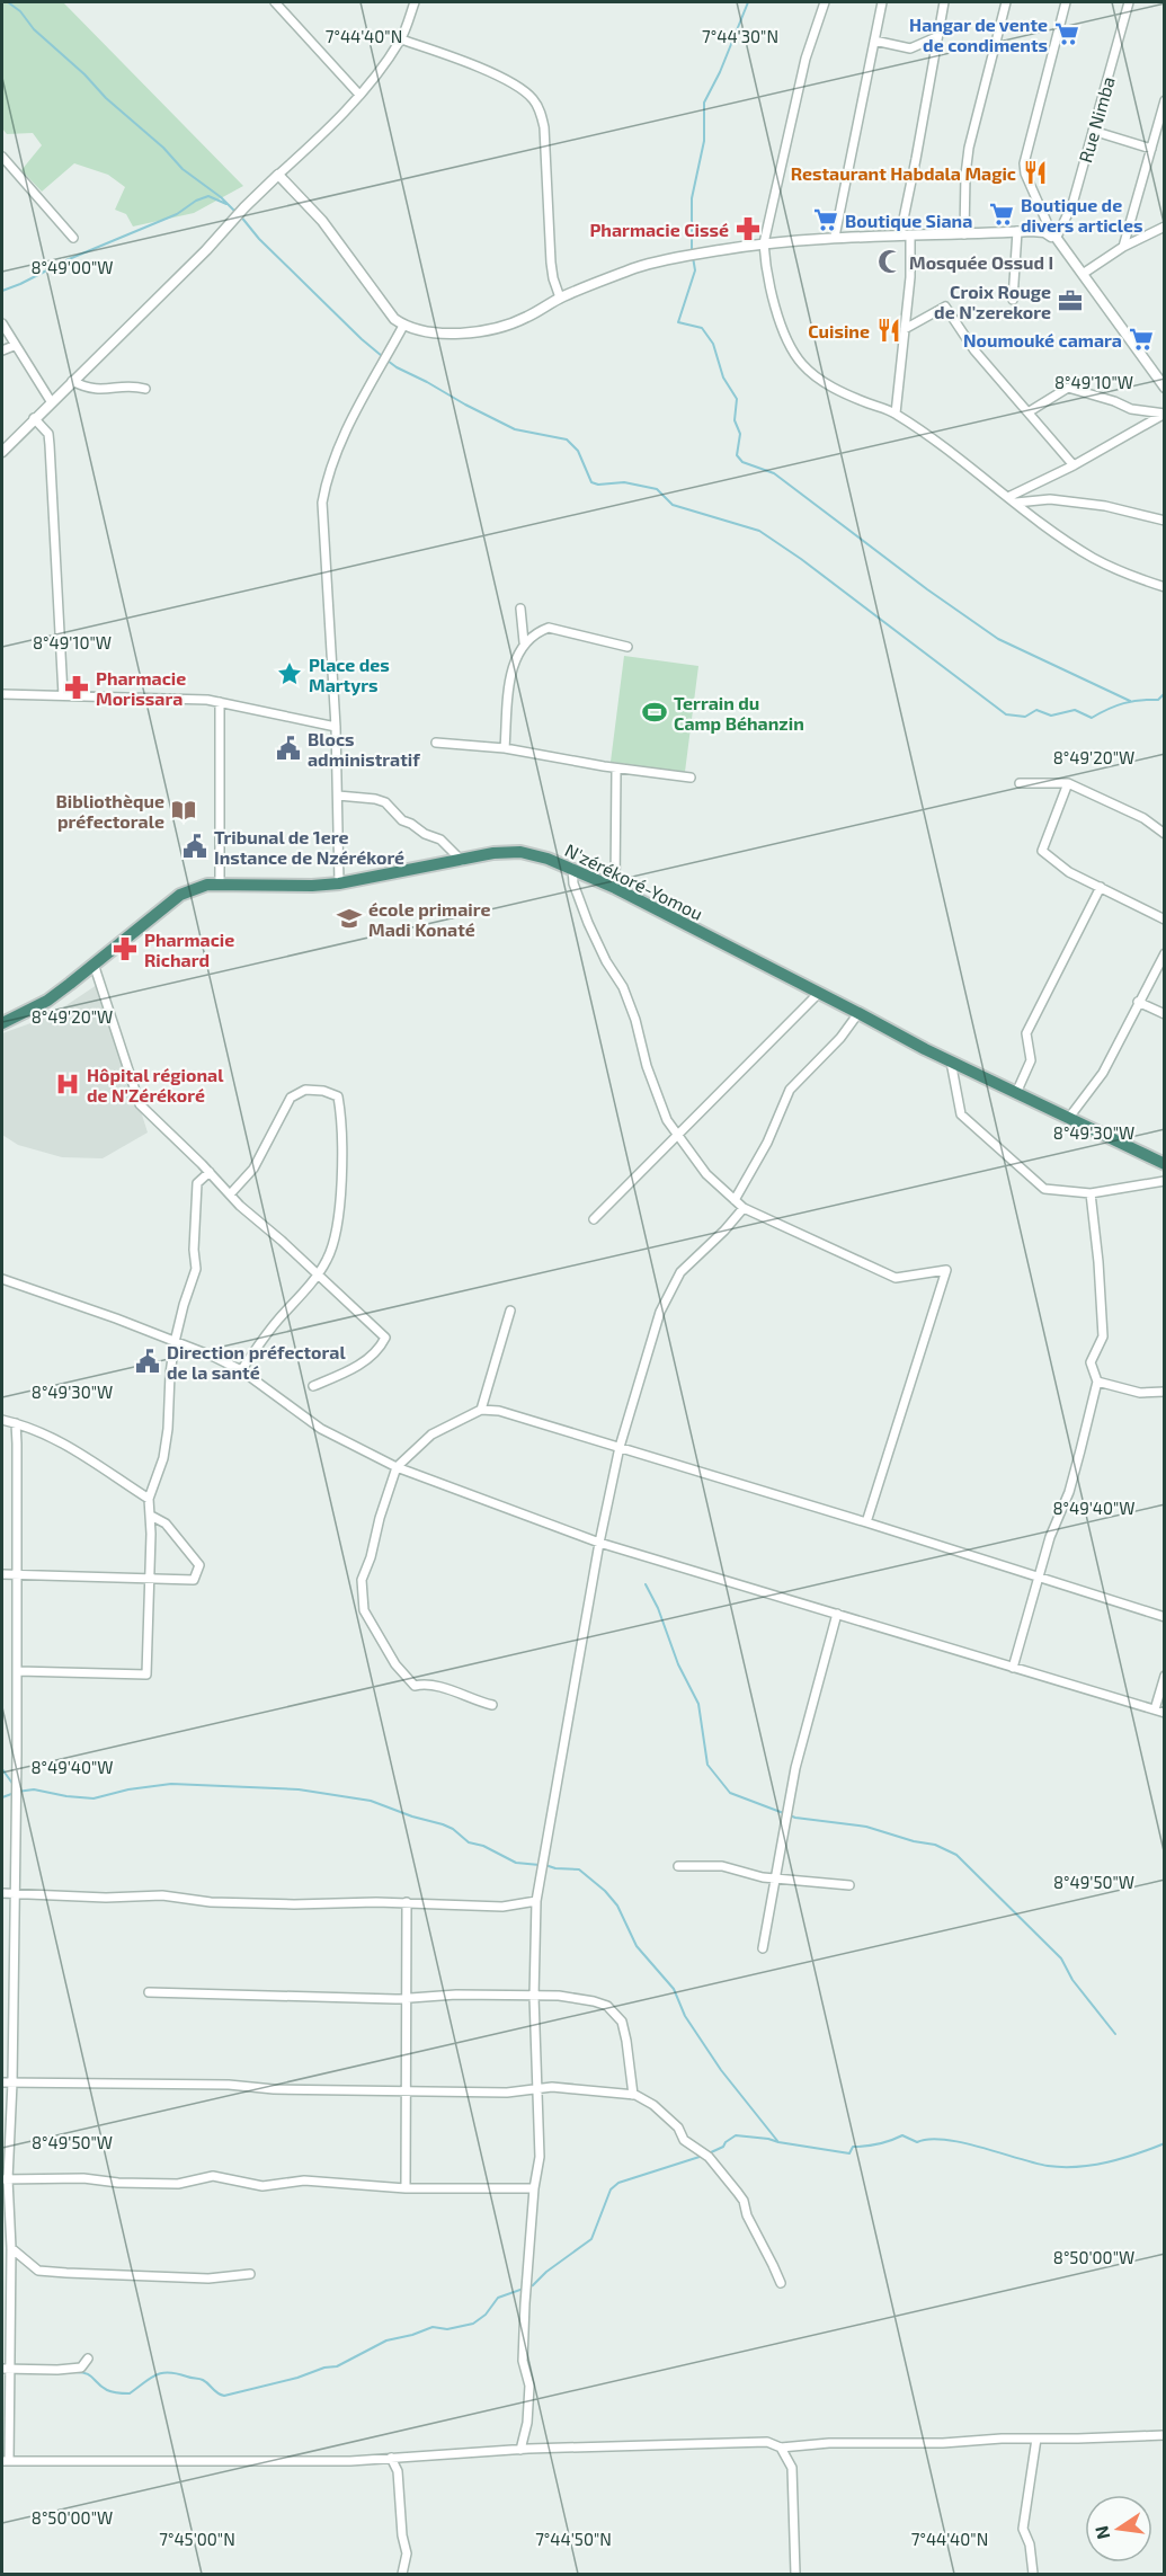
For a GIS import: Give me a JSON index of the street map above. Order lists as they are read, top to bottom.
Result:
{
  "streets": {
    "highway": ["N'zérékoré-Yomou"],
    "street": ["Rue Nimba"]
  },
  "places": {
    "supermarket": [
      "Hangar de vente de condiments",
      "Boutique de divers articles",
      "Boutique Siana",
      "Noumouké camara"
    ],
    "restaurant": ["Restaurant Habdala Magic", "Cuisine"],
    "pharmacy": ["Pharmacie Cissé", "Pharmacie Morissara", "Pharmacie Richard"],
    "mosque": ["Mosquée Ossud I"],
    "office": ["Croix Rouge de N'zerekore"],
    "place": ["Place des Martyrs"],
    "sports": ["Terrain du Camp Béhanzin"],
    "public building": ["Blocs administratif", "Tribunal de 1ere Instance de Nzérékoré", "Direction préfectoral de la santé"],
    "library": ["Bibliothèque préfectorale"],
    "school or university": ["école primaire Madi Konaté"],
    "hospital": ["Hôpital régional de N'Zérékoré"]
  },
  "north": "left",
  "coordinates": [
    "7°44'40\"N",
    "7°44'30\"N",
    "8°49'00\"W",
    "8°49'10\"W",
    "8°49'20\"W",
    "8°49'30\"W",
    "8°49'40\"W",
    "8°49'50\"W",
    "8°50'00\"W",
    "7°45'00\"N",
    "7°44'50\"N"
  ]
}
